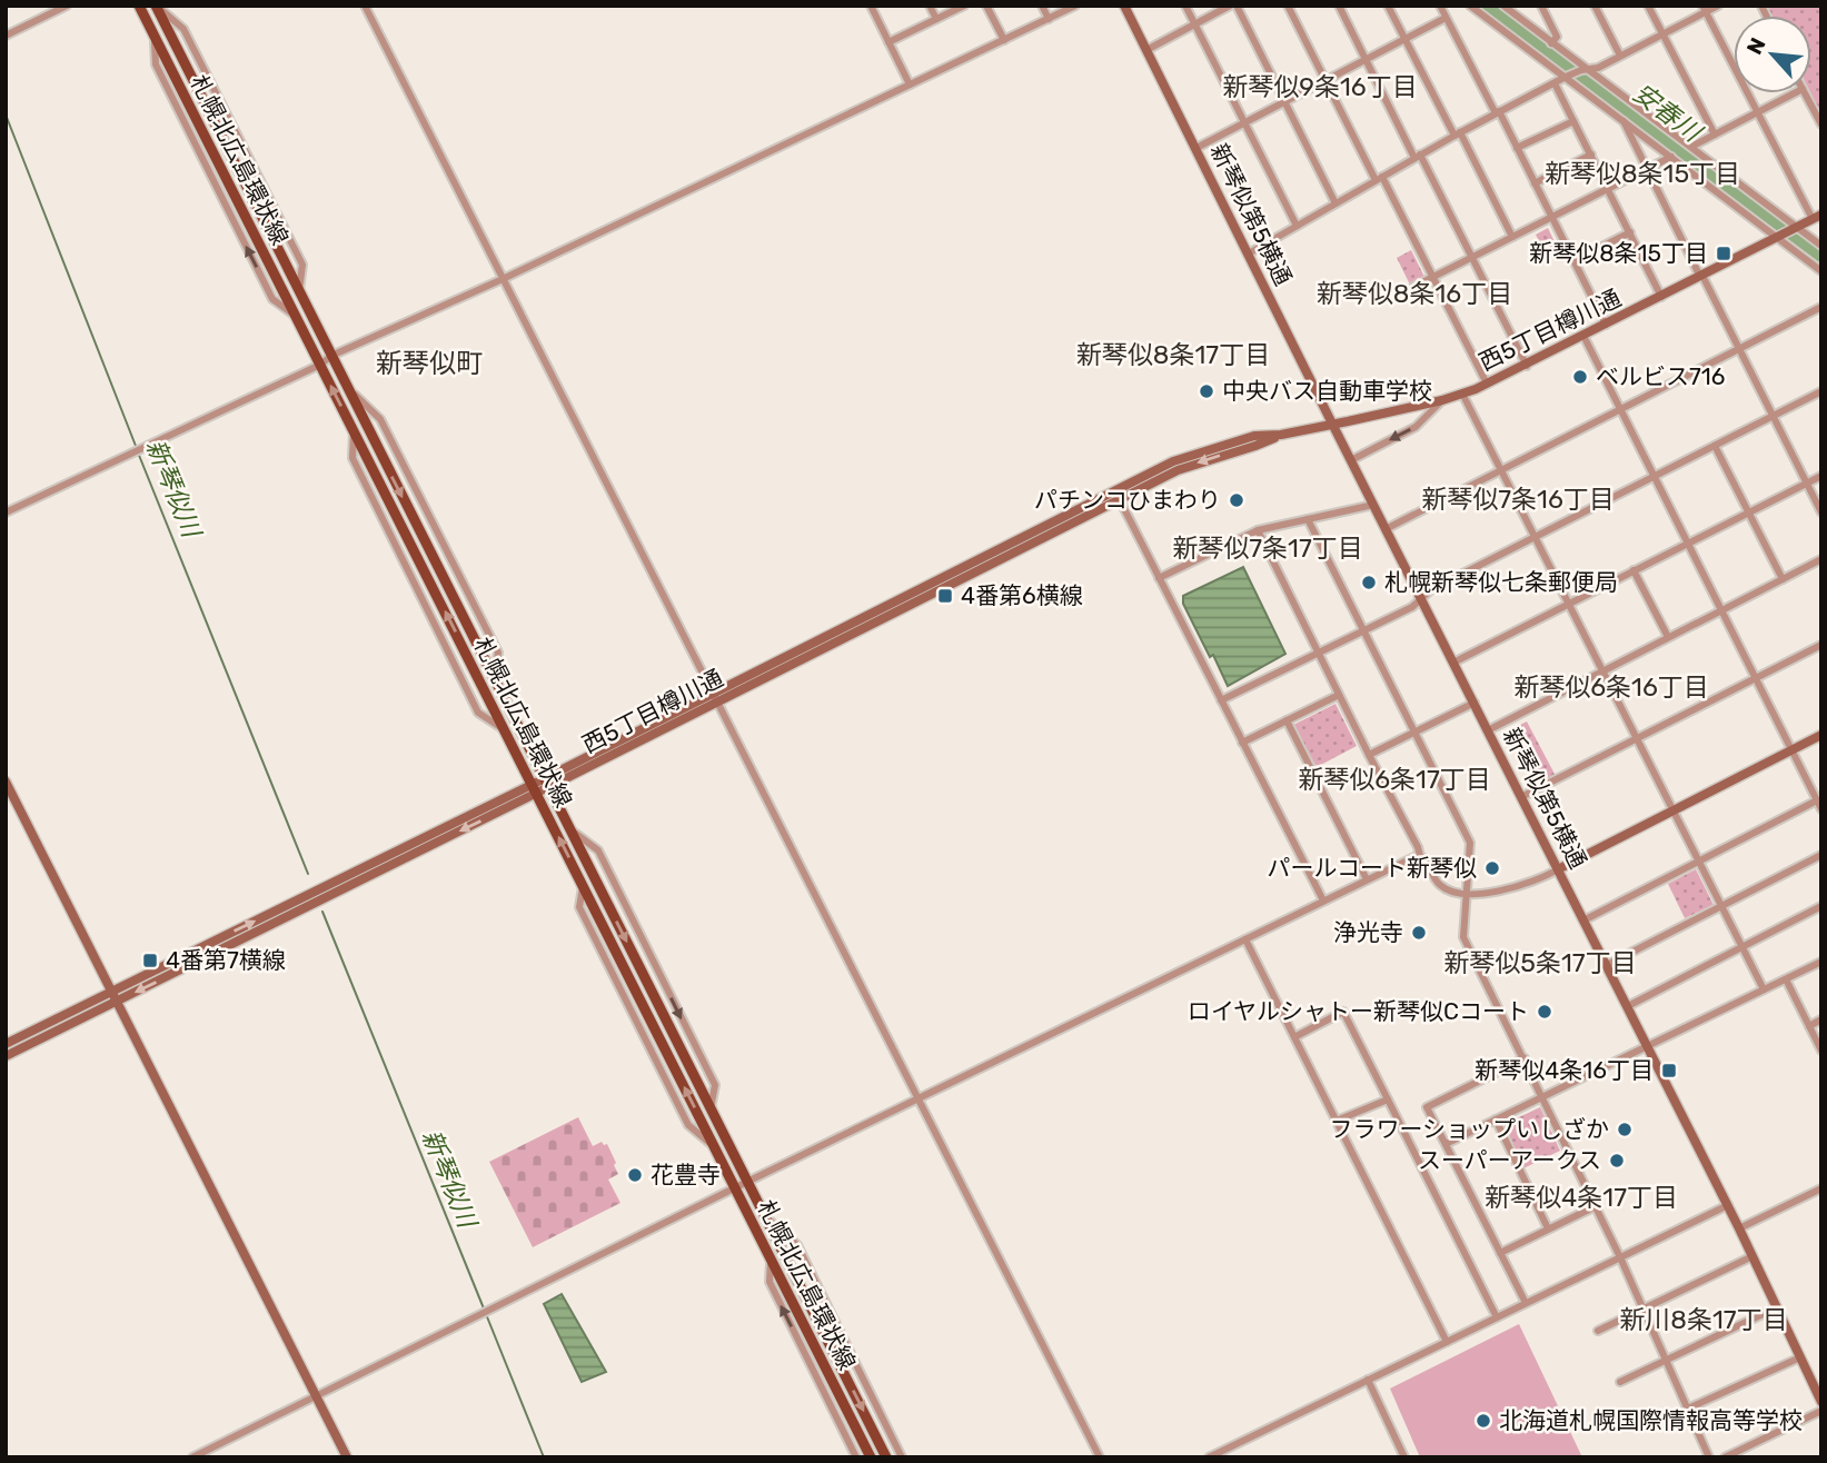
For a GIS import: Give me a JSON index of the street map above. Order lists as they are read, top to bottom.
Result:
{
  "streets": {
    "main road": ["札幌北広島環状線"],
    "street": ["新琴似第5横通", "西5丁目樽川通"]
  },
  "crossings": [
    ["札幌北広島環状線", "西5丁目樽川通"],
    ["新琴似第5横通", "西5丁目樽川通"]
  ],
  "districts": [
    "新琴似9条16丁目",
    "新琴似8条15丁目",
    "新琴似8条16丁目",
    "新琴似8条17丁目",
    "新琴似町",
    "新琴似7条16丁目",
    "新琴似7条17丁目",
    "新琴似6条16丁目",
    "新琴似6条17丁目",
    "新琴似5条17丁目",
    "新琴似4条17丁目",
    "新川8条17丁目"
  ],
  "water": ["安春川", "新琴似川"],
  "places": {
    "transit": [
      "新琴似8条15丁目",
      "4番第6横線",
      "4番第7横線",
      "新琴似4条16丁目"
    ],
    "other": [
      "ベルビス716",
      "中央バス自動車学校",
      "パチンコひまわり",
      "札幌新琴似七条郵便局",
      "パールコート新琴似",
      "浄光寺",
      "ロイヤルシャトー新琴似Cコート",
      "フラワーショップいしざか",
      "スーパーアークス",
      "花豊寺",
      "北海道札幌国際情報高等学校"
    ]
  },
  "north": "top left"
}
